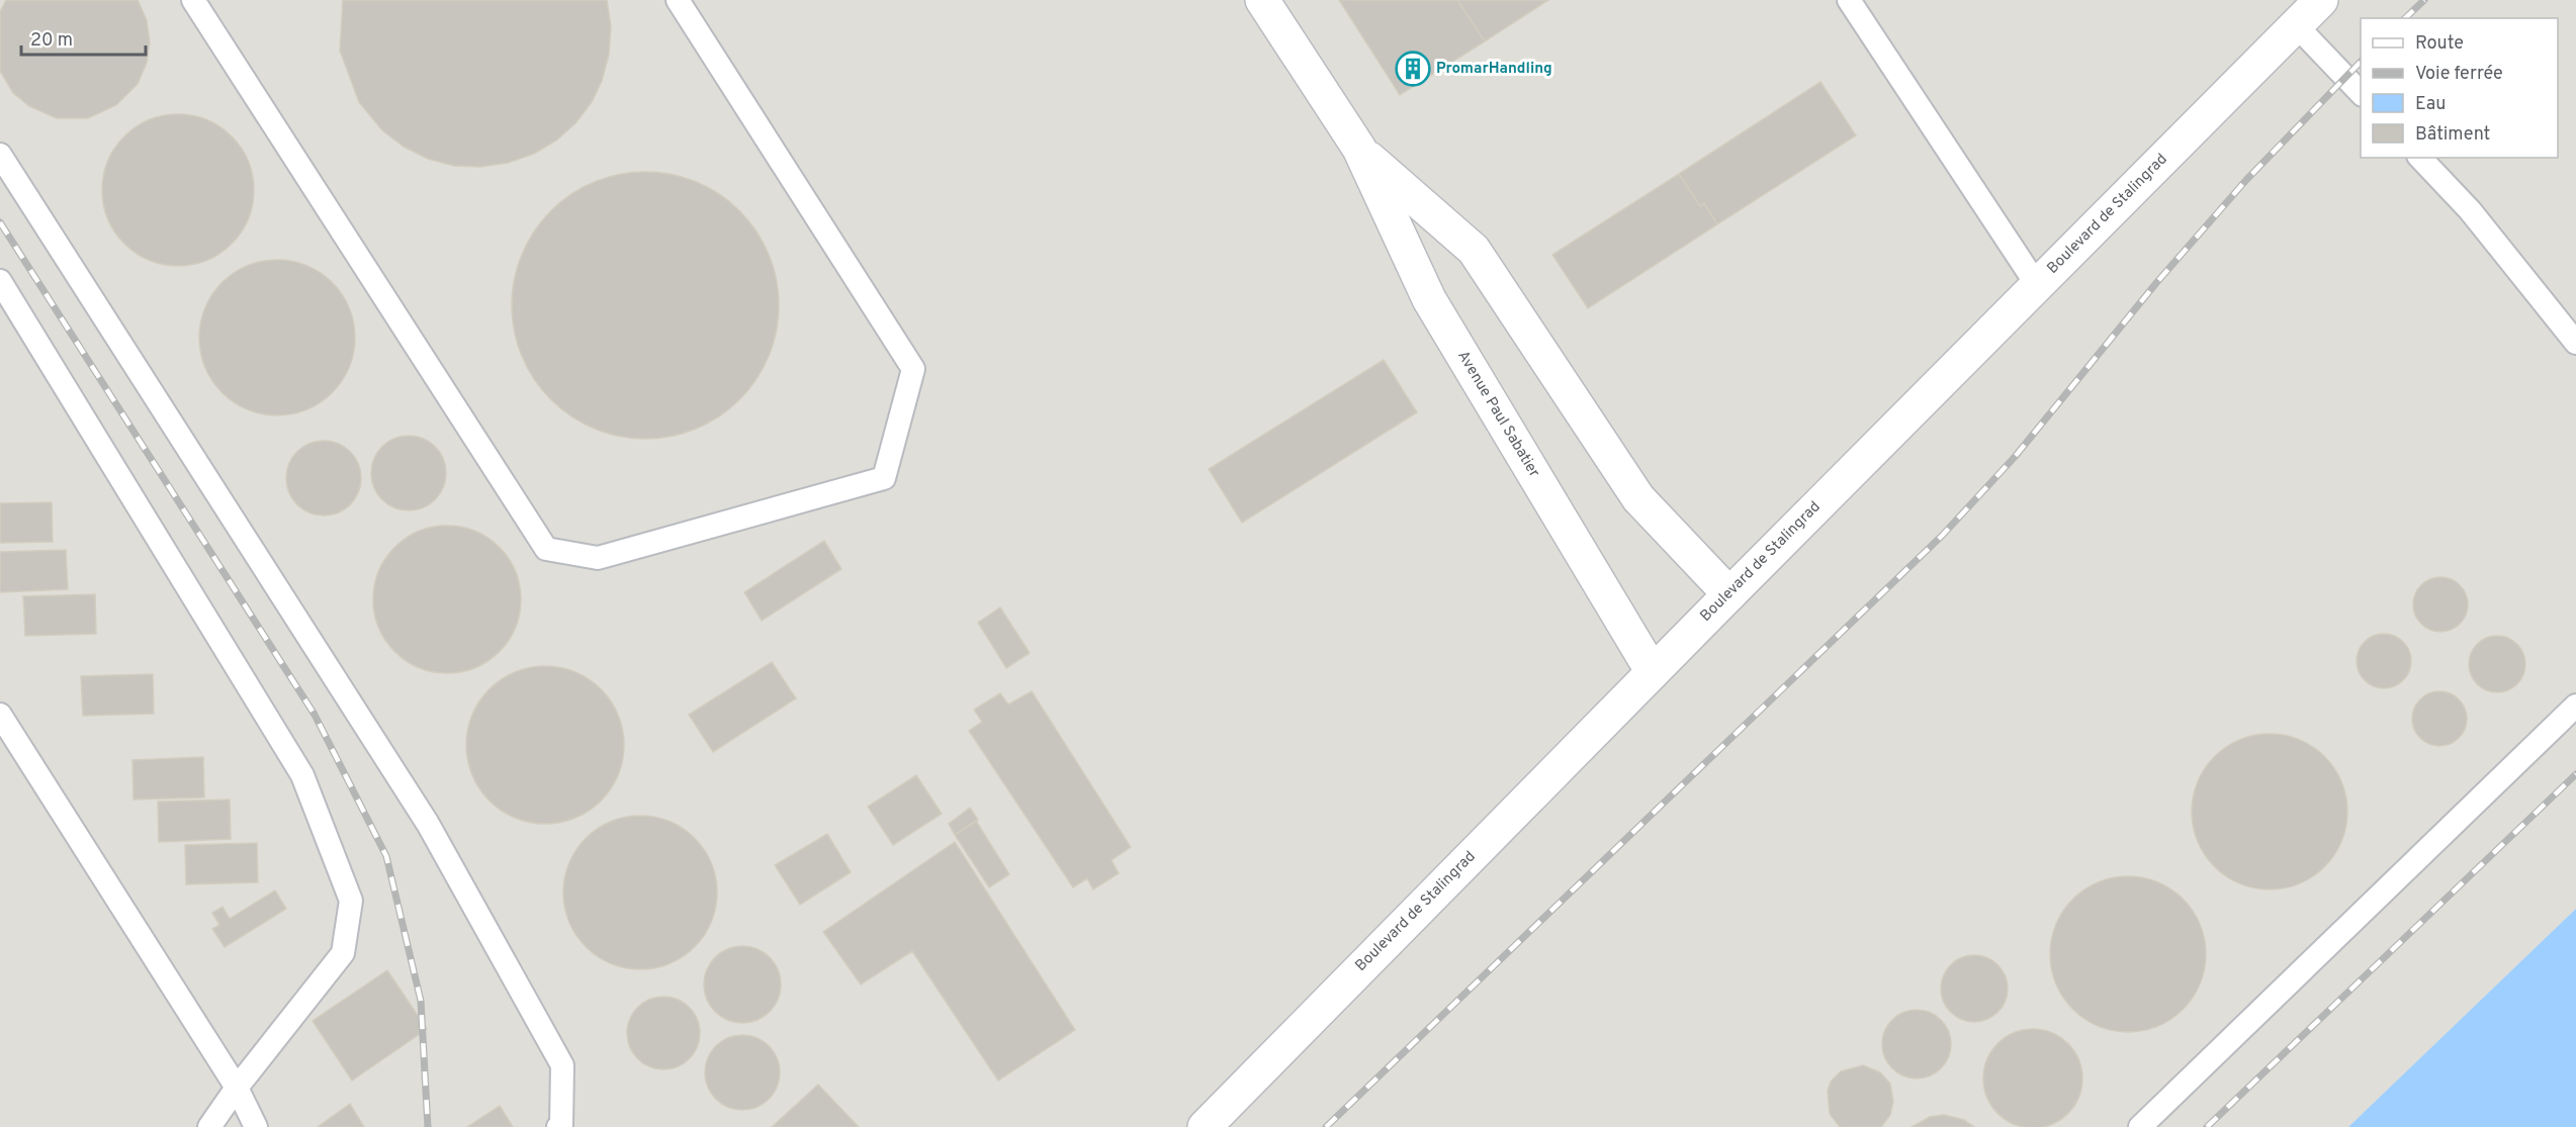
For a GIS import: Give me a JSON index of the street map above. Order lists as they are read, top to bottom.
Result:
{
  "streets": {
    "street": ["Boulevard de Stalingrad", "Avenue Paul Sabatier"]
  },
  "crossings": [
    ["Boulevard de Stalingrad", "Avenue Paul Sabatier"]
  ],
  "places": {
    "building": ["PromarHandling"]
  },
  "legend": [
    "Route",
    "Voie ferrée",
    "Eau",
    "Bâtiment"
  ],
  "scale_bar": "20 m"
}
